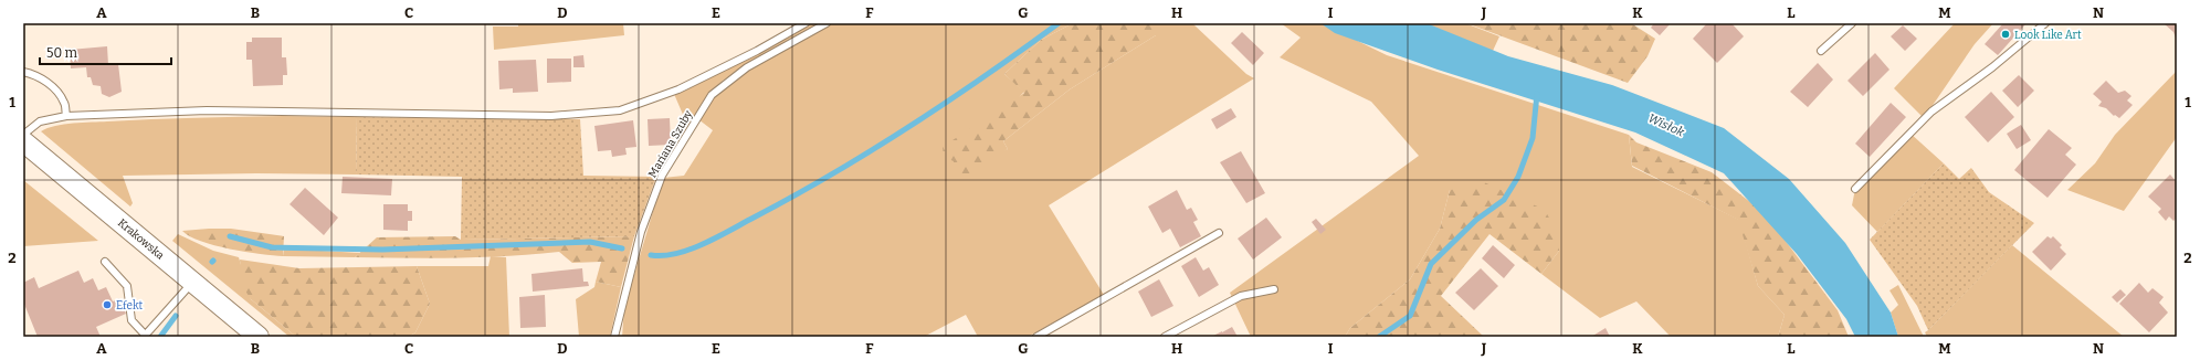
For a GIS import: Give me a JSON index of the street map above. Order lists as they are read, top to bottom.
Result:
{
  "streets": {
    "main road": ["Krakowska"],
    "lane": ["Mariana Szuby"]
  },
  "water": ["Wisłok"],
  "places": ["Look Like Art", "Efekt"],
  "scale_bar": "50 m",
  "grid": {
    "columns": [
      "A",
      "B",
      "C",
      "D",
      "E",
      "F",
      "G",
      "H",
      "I",
      "J",
      "K",
      "L",
      "M",
      "N"
    ],
    "rows": ["1", "2"]
  }
}
